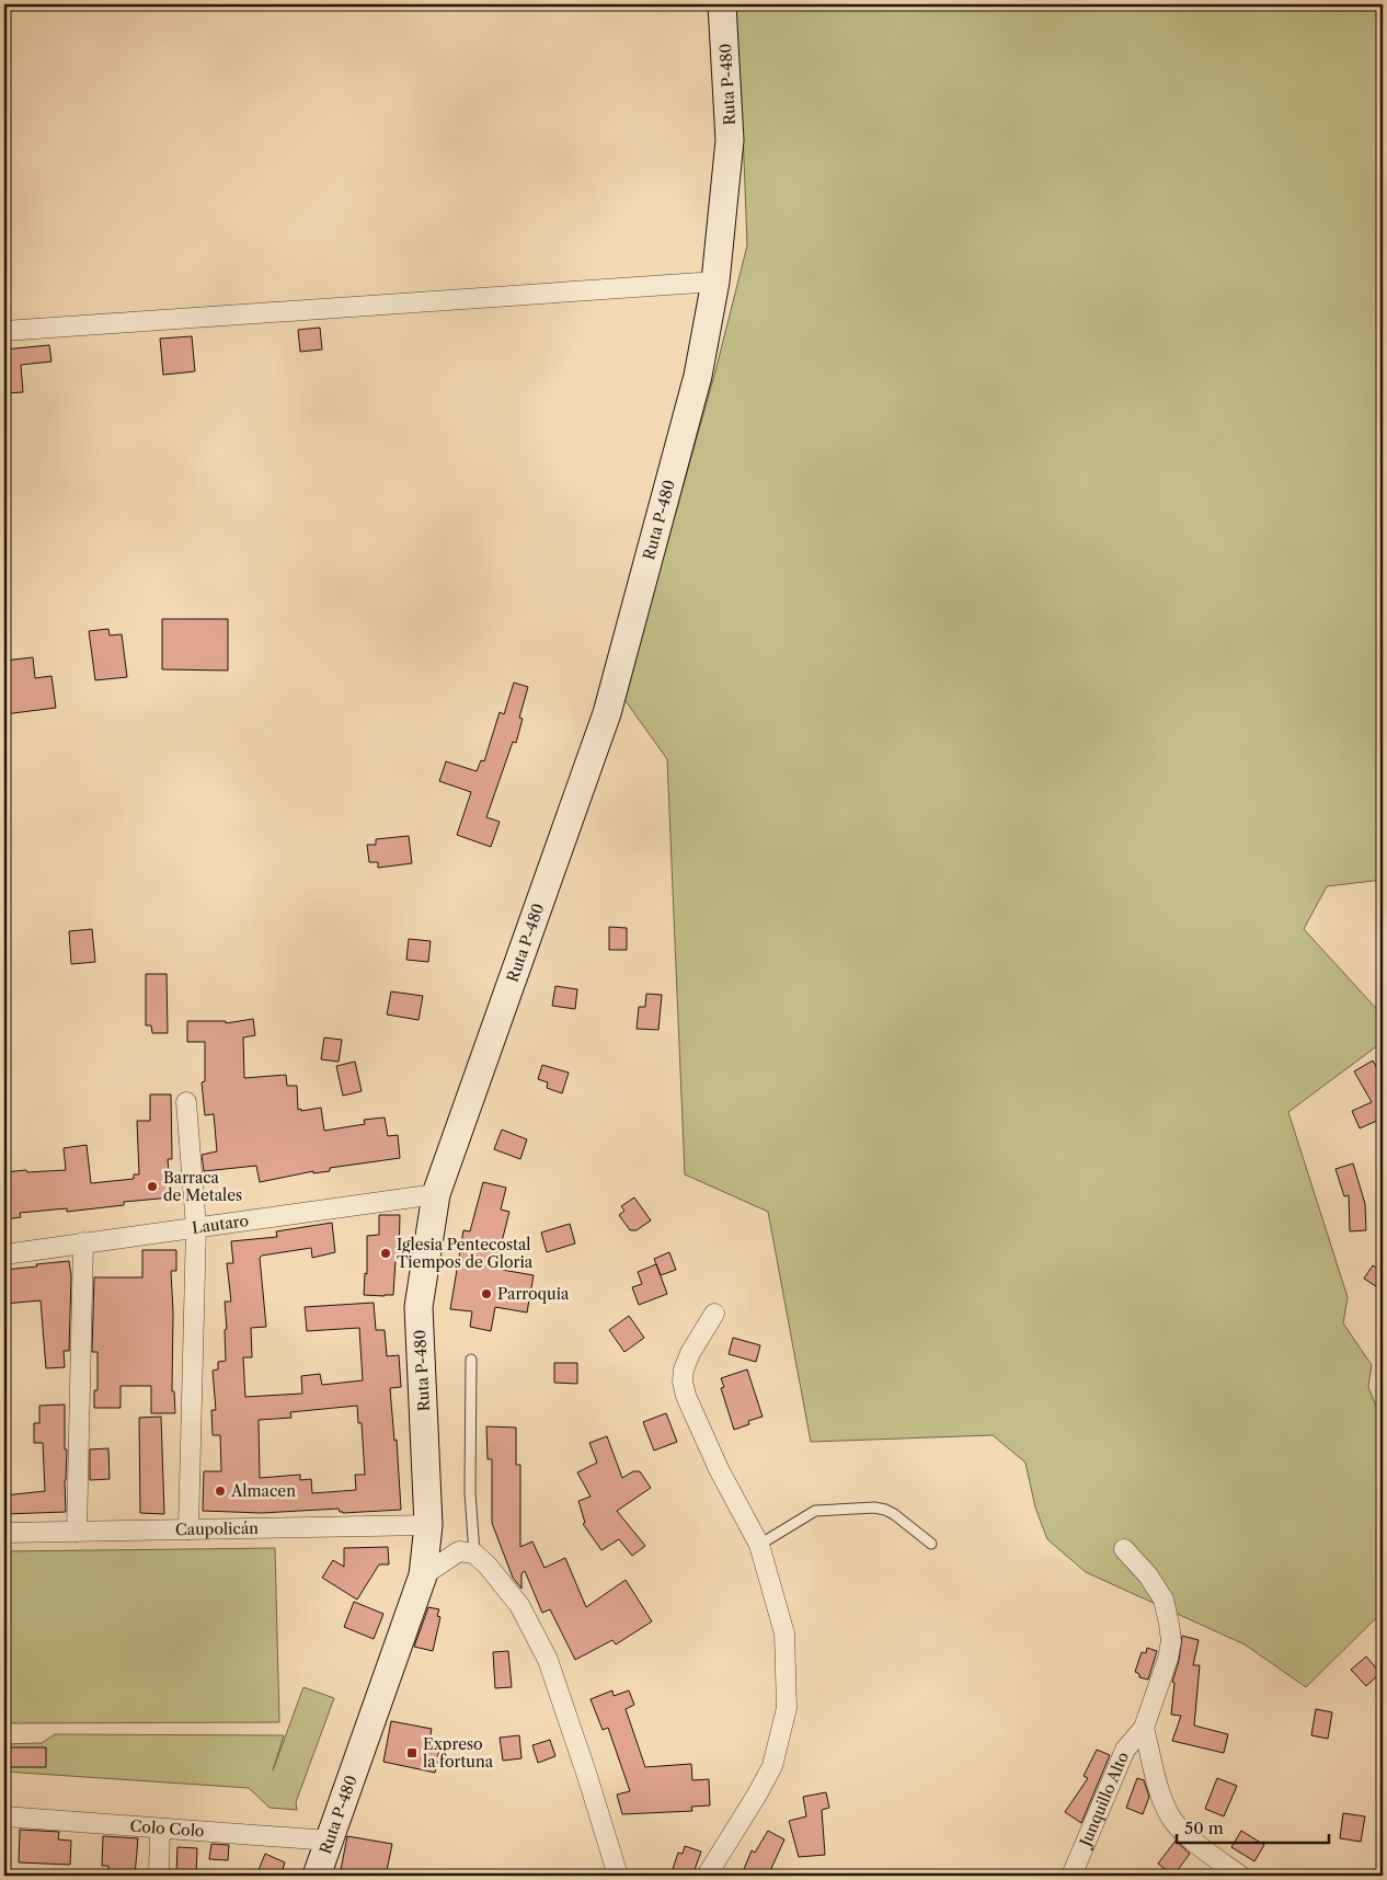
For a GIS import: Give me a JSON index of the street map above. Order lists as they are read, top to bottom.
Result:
{
  "streets": {
    "street": [
      "Ruta P-480",
      "Lautaro",
      "Caupolicán",
      "Junquillo Alto",
      "Colo Colo"
    ]
  },
  "crossings": [
    ["Ruta P-480", "Lautaro"],
    ["Ruta P-480", "Caupolicán"],
    ["Ruta P-480", "Colo Colo"]
  ],
  "places": {
    "other": [
      "Barraca de Metales",
      "Iglesia Pentecostal Tiempos de Gloria",
      "Parroquia",
      "Almacen"
    ],
    "transit": ["Expreso la fortuna"]
  },
  "scale_bar": "50 m"
}
